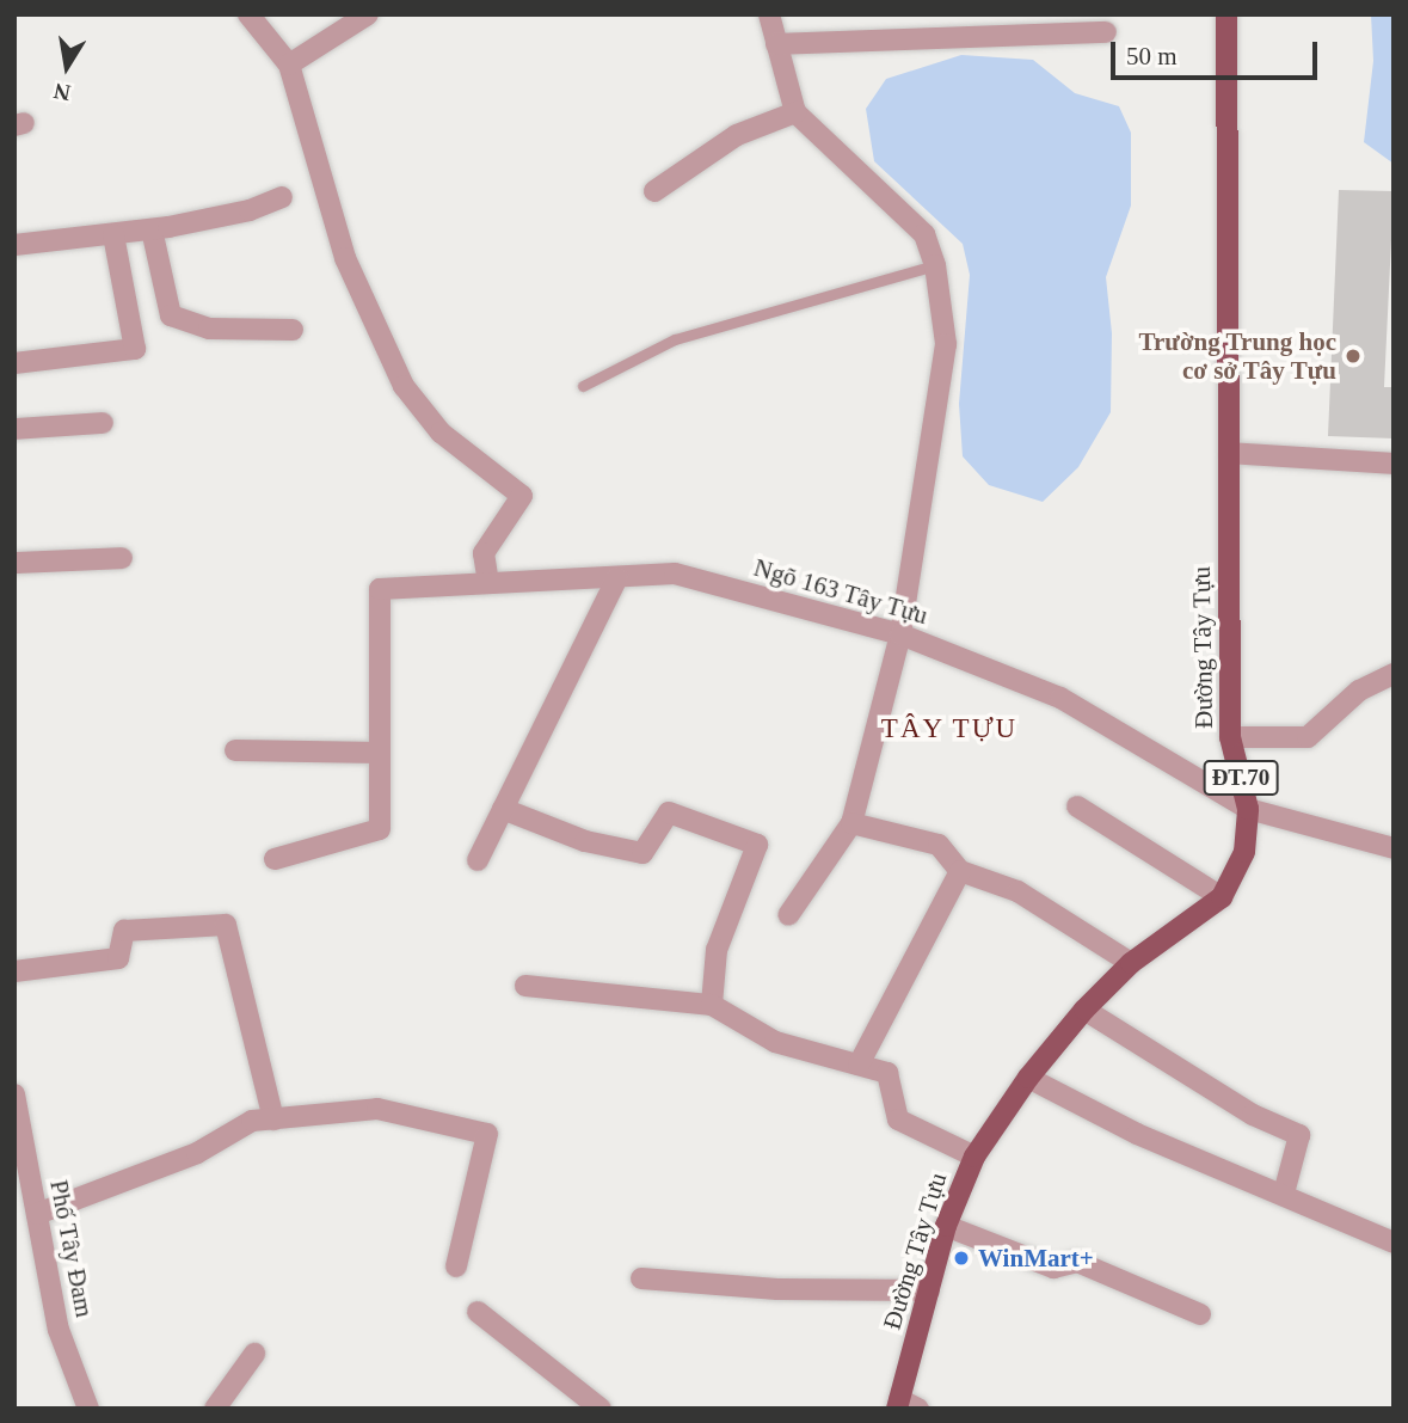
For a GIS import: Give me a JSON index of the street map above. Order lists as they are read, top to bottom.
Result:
{
  "streets": {
    "main road": ["Đường Tây Tựu", "ĐT.70"],
    "street": ["Ngõ 163 Tây Tựu", "Phố Tây Đam"]
  },
  "crossings": [
    ["Ngõ 163 Tây Tựu", "Đường Tây Tựu"]
  ],
  "districts": ["TÂY TỰU"],
  "places": ["Trường Trung học cơ sở Tây Tựu", "WinMart+"],
  "scale_bar": "50 m",
  "north": "bottom"
}
